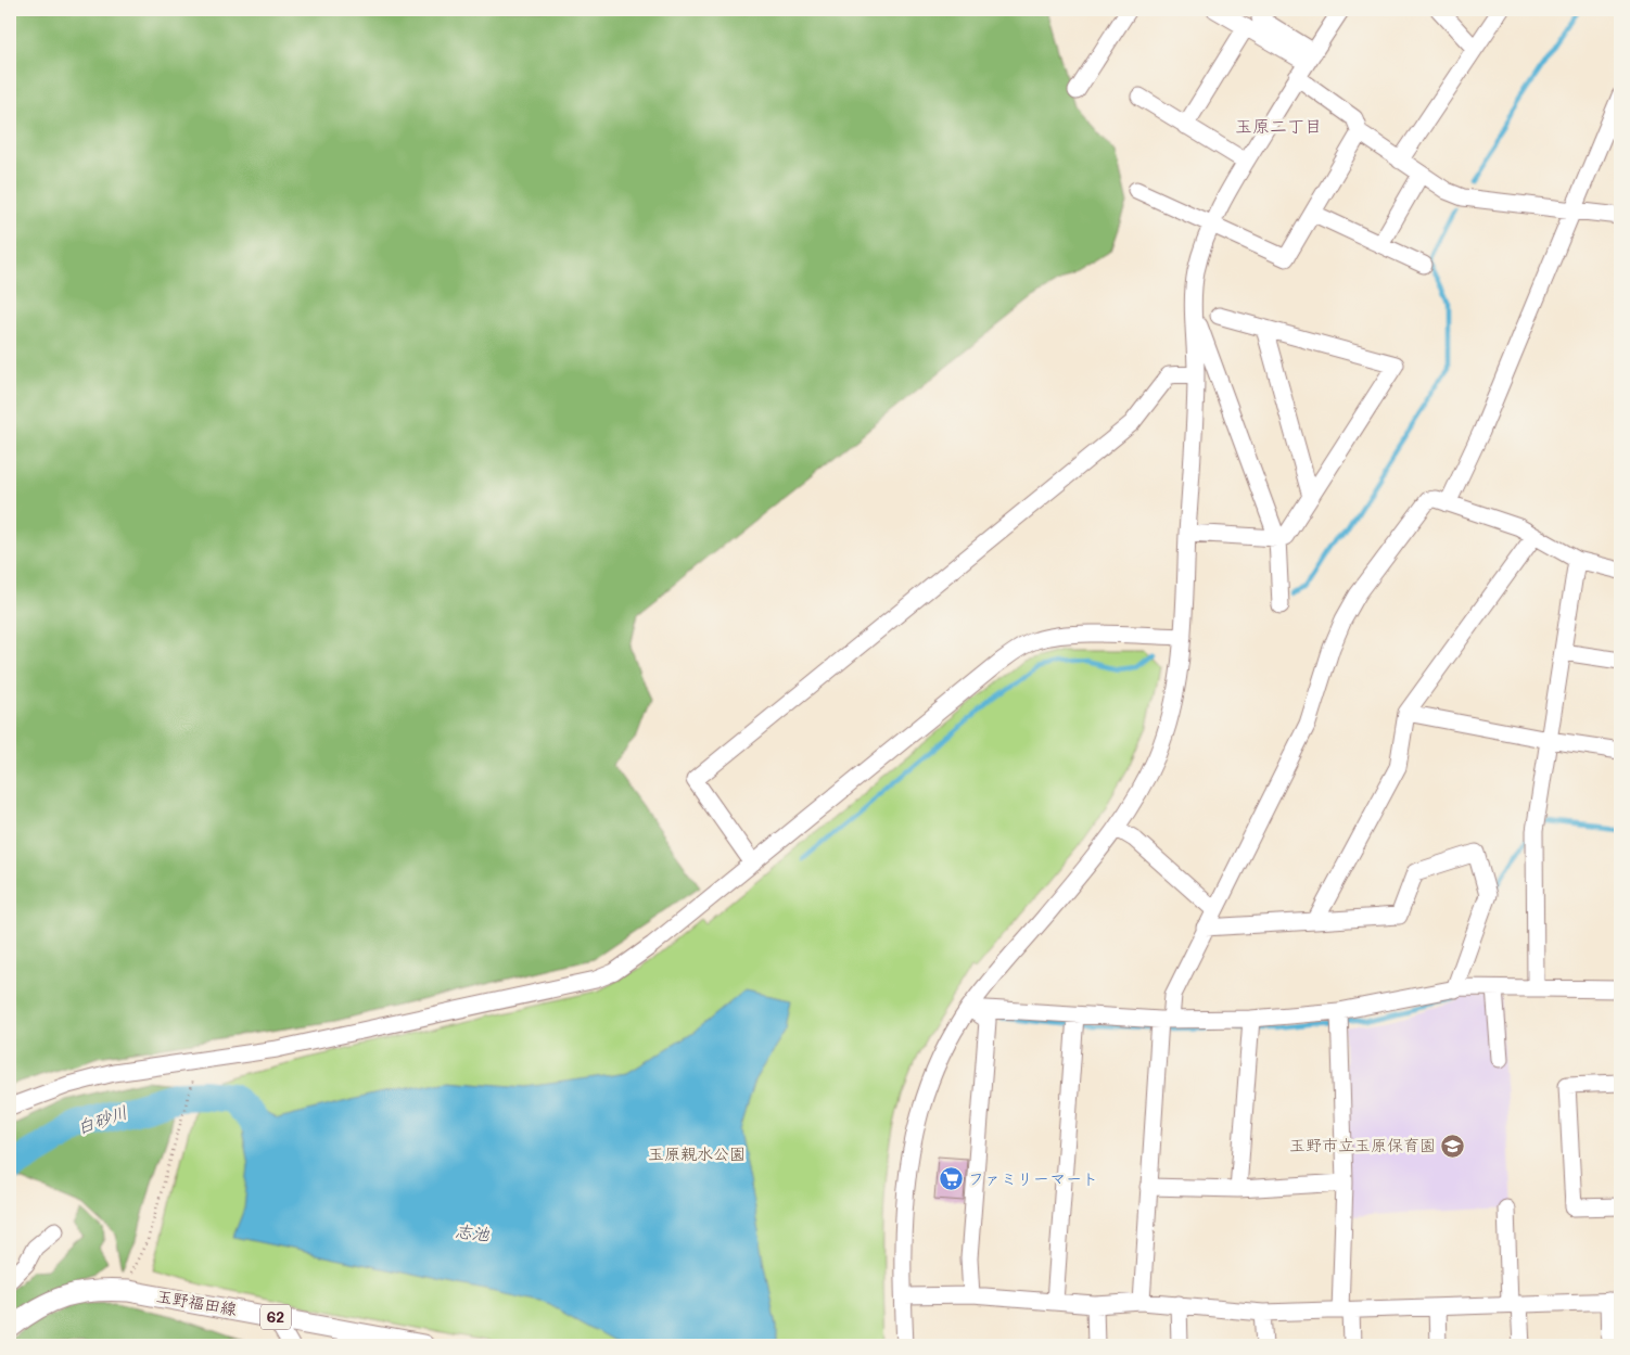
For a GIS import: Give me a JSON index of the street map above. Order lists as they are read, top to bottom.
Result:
{
  "streets": {
    "main road": ["玉野福田線", "62"]
  },
  "districts": ["玉原二丁目"],
  "water": ["白砂川", "志池"],
  "parks": ["玉原親水公園"],
  "places": {
    "school or university": ["玉野市立玉原保育園"],
    "supermarket": ["ファミリーマート"]
  }
}
